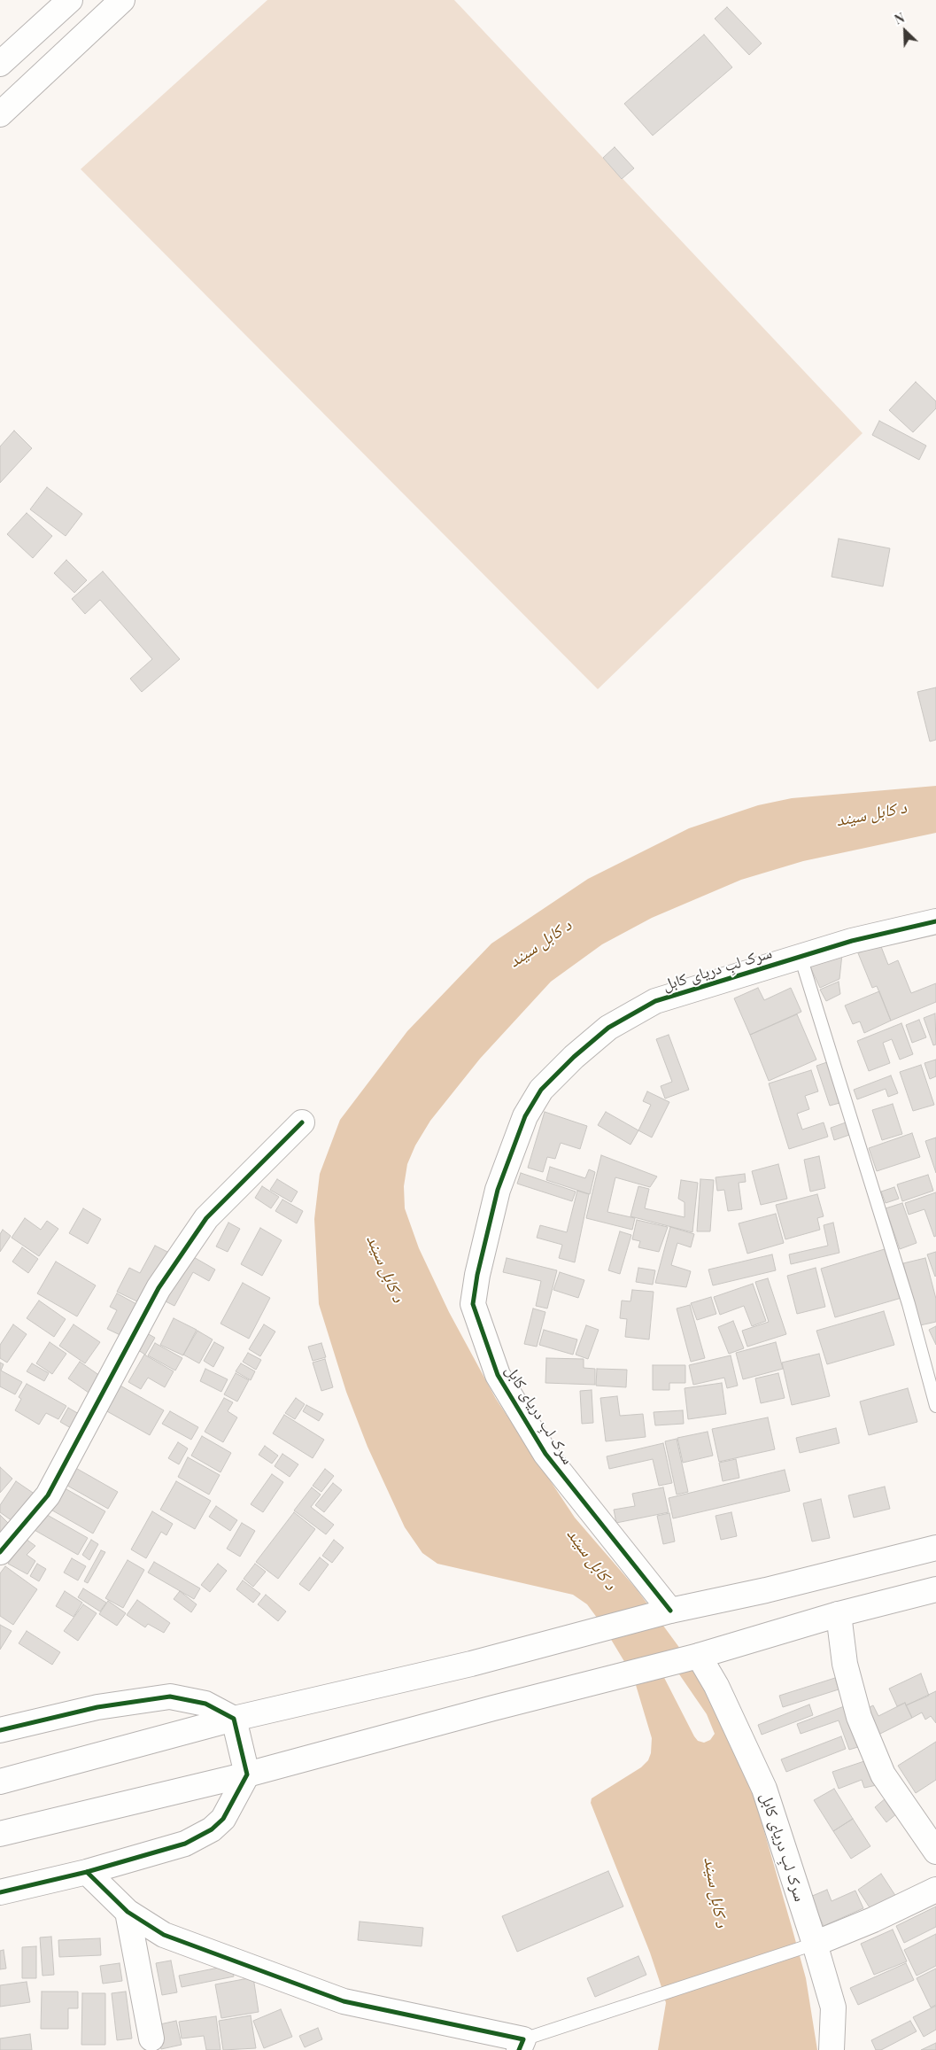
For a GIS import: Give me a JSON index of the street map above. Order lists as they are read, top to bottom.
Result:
{
  "streets": {
    "main road": ["سرک لبِ دریای کابل"]
  },
  "water": ["د کابل سيند"],
  "north": "top left"
}
